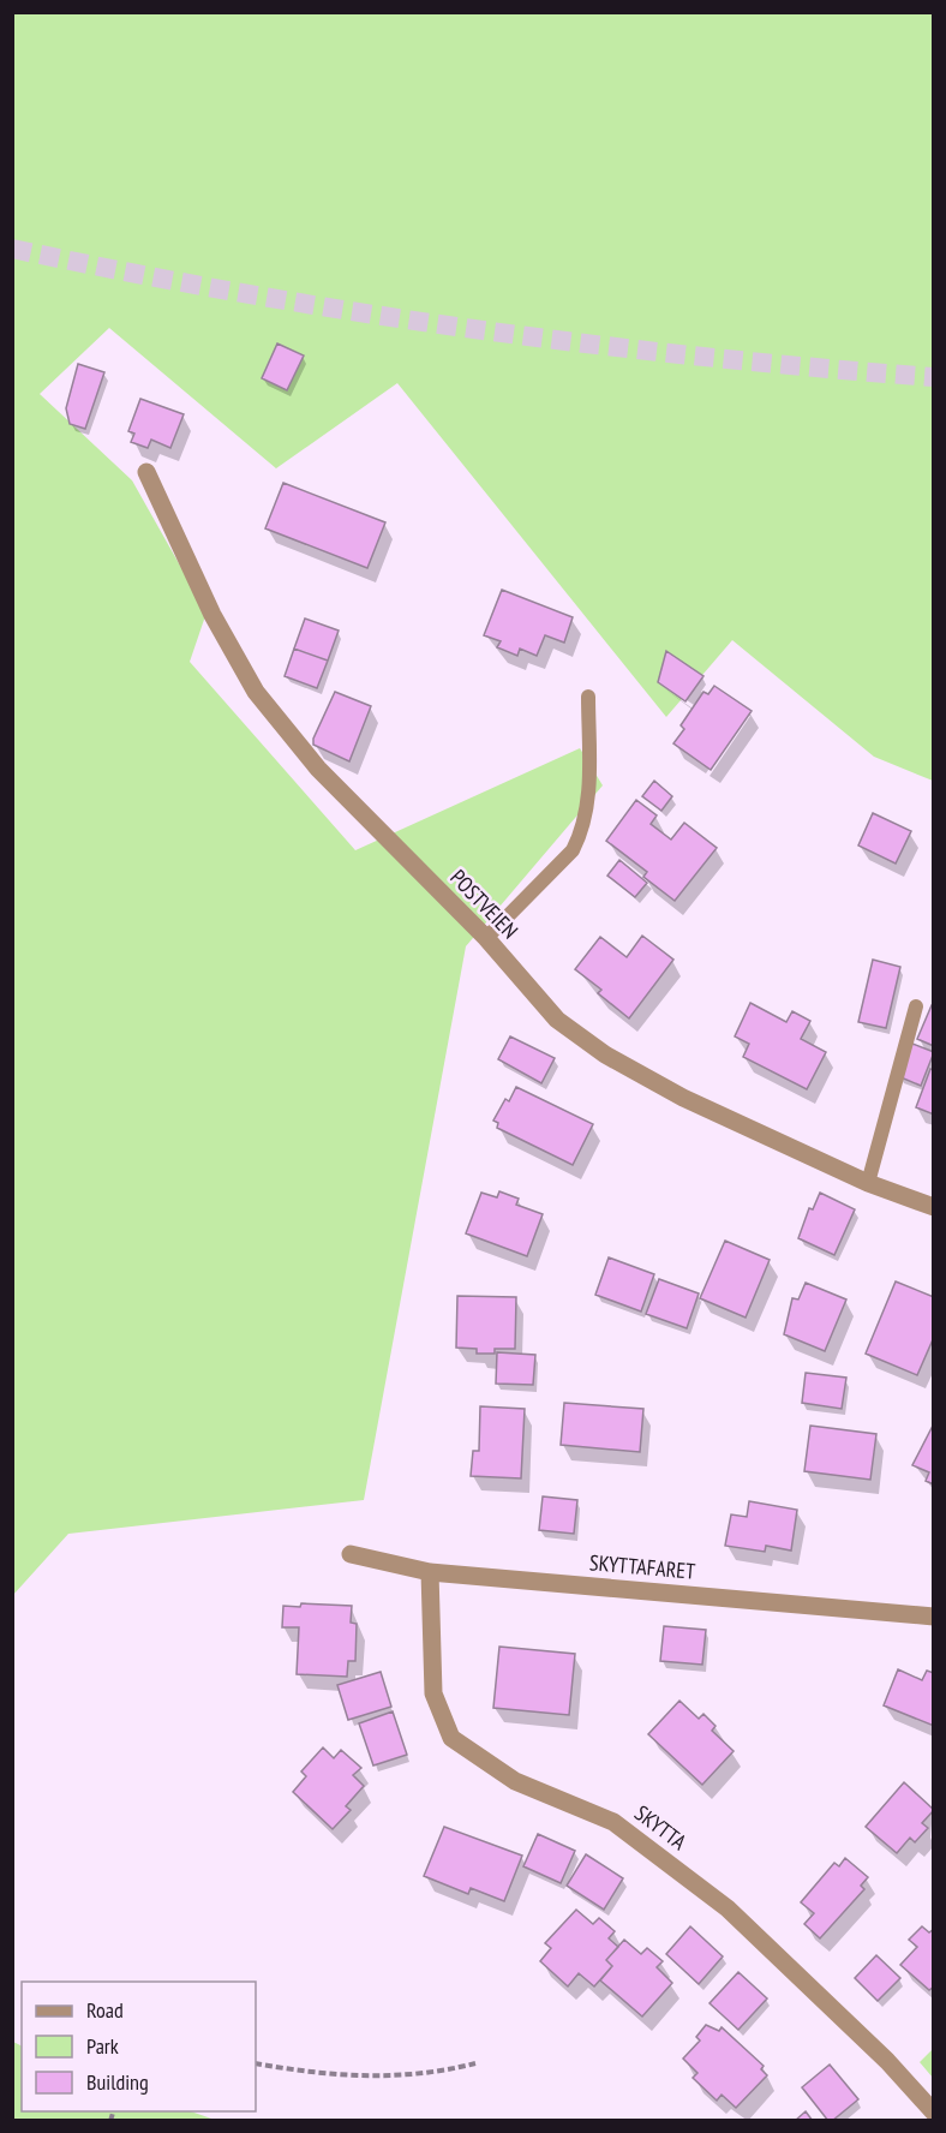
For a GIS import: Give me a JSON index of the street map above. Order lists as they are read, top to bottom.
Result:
{
  "streets": {
    "street": ["POSTVEIEN", "SKYTTAFARET", "SKYTTA"]
  },
  "crossings": [
    ["SKYTTAFARET", "SKYTTA"]
  ],
  "legend": ["Road", "Park", "Building"]
}
